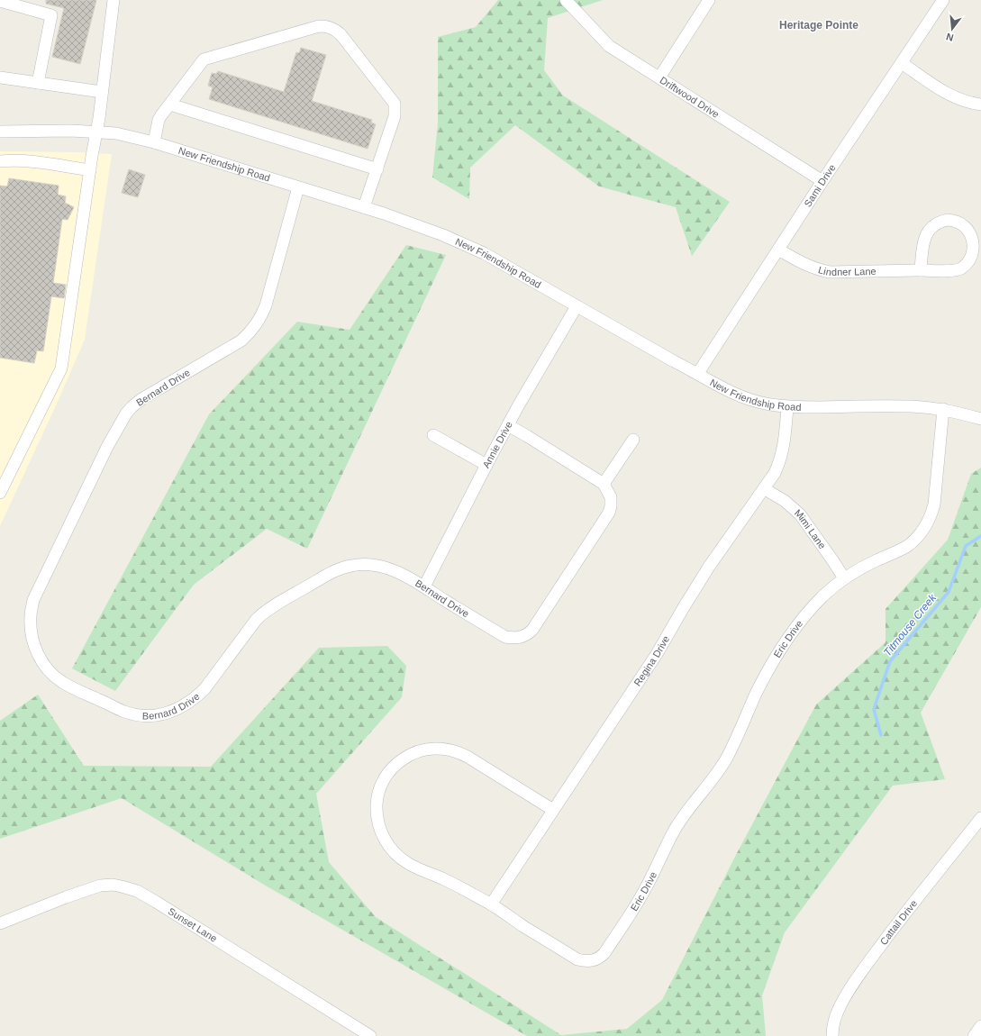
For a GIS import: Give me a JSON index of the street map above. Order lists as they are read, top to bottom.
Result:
{
  "streets": {
    "street": [
      "Driftwood Drive",
      "New Friendship Road",
      "Sami Drive",
      "Lindner Lane",
      "Bernard Drive",
      "Annie Drive",
      "Mimi Lane",
      "Eric Drive",
      "Regina Drive",
      "Cattail Drive",
      "Sunset Lane"
    ]
  },
  "crossings": [
    ["Driftwood Drive", "Sami Drive"],
    ["New Friendship Road", "Sami Drive"],
    ["New Friendship Road", "Bernard Drive"],
    ["New Friendship Road", "Annie Drive"],
    ["New Friendship Road", "Eric Drive"],
    ["New Friendship Road", "Regina Drive"],
    ["Sami Drive", "Lindner Lane"],
    ["Bernard Drive", "Annie Drive"],
    ["Mimi Lane", "Eric Drive"],
    ["Mimi Lane", "Regina Drive"],
    ["Eric Drive", "Regina Drive"]
  ],
  "districts": ["Heritage Pointe"],
  "water": ["Titmouse Creek"],
  "north": "bottom"
}
